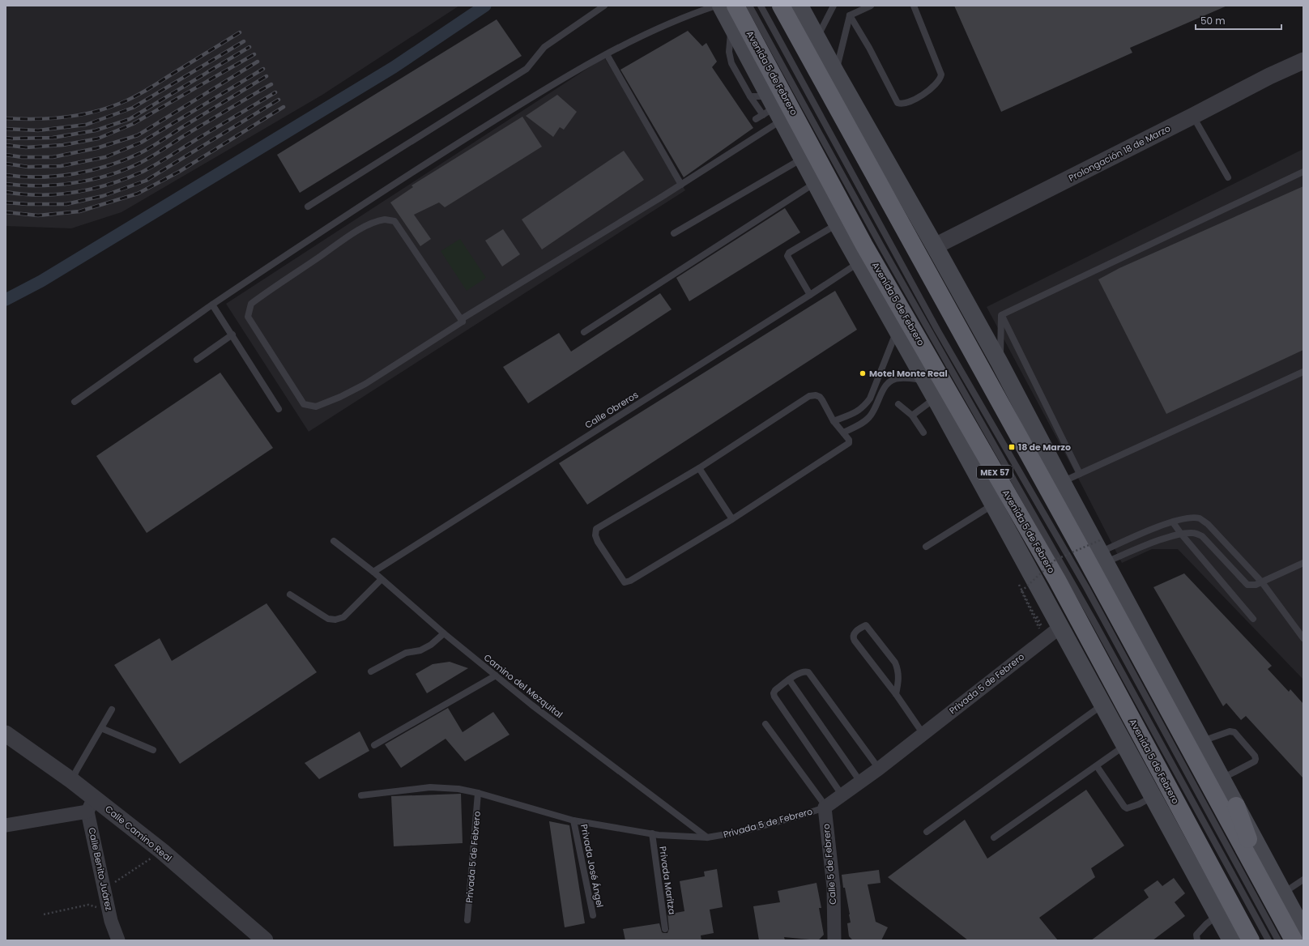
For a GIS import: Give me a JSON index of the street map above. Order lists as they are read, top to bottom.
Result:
{
  "streets": {
    "highway": ["Avenida 5 de Febrero", "MEX 57"],
    "street": [
      "Prolongación 18 de Marzo",
      "Privada 5 de Febrero",
      "Calle Camino Real",
      "Calle 5 de Febrero",
      "Calle Benito Juárez"
    ],
    "lane": [
      "Calle Obreros",
      "Camino del Mezquital",
      "Privada José Ángel",
      "Privada Maritza"
    ]
  },
  "crossings": [
    ["Avenida 5 de Febrero", "Calle Obreros"],
    ["Avenida 5 de Febrero", "Privada 5 de Febrero"],
    ["Calle Obreros", "Camino del Mezquital"],
    ["Privada 5 de Febrero", "Camino del Mezquital"],
    ["Privada 5 de Febrero", "Calle 5 de Febrero"],
    ["Privada 5 de Febrero", "Privada José Ángel"],
    ["Privada 5 de Febrero", "Privada Maritza"],
    ["Calle Camino Real", "Calle Benito Juárez"]
  ],
  "places": {
    "other": ["Motel Monte Real"],
    "transit": ["18 de Marzo"]
  },
  "scale_bar": "50 m"
}
